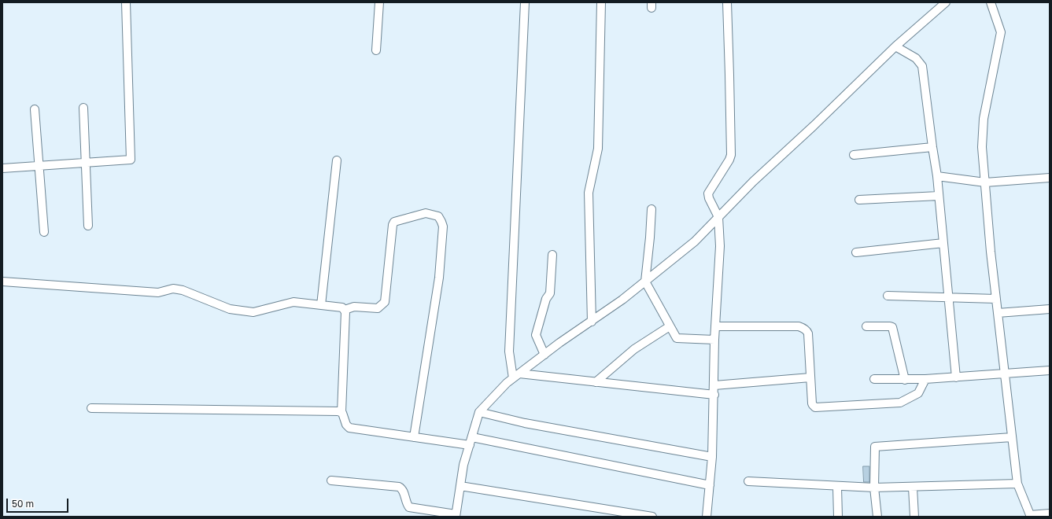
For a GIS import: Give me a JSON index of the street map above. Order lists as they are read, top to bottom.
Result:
{
  "scale_bar": "50 m"
}
